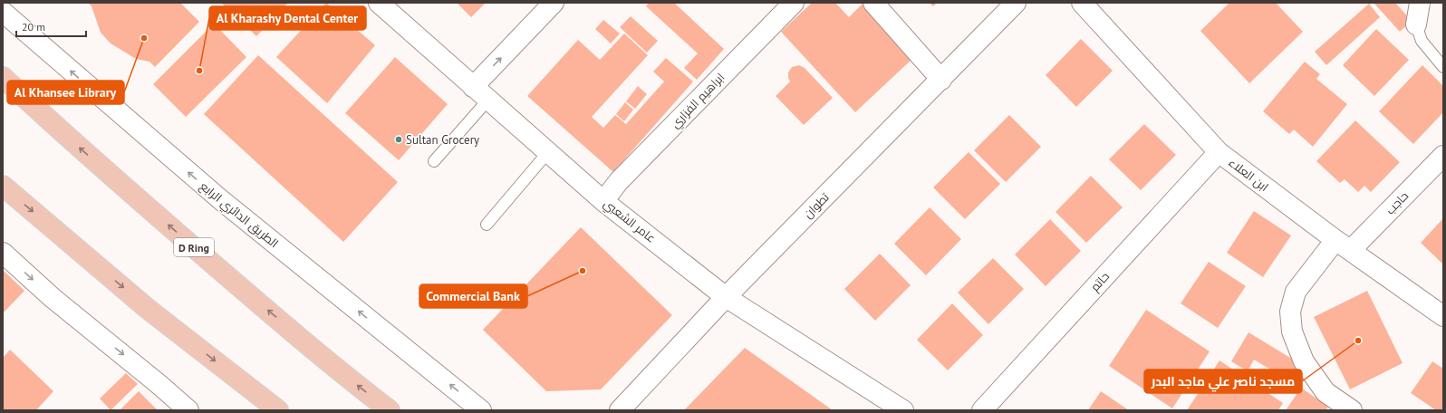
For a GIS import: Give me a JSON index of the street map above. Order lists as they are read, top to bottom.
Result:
{
  "streets": {
    "main road": ["D Ring"],
    "street": [
      "ابراهيم الفزاري",
      "ابن العلاء",
      "حاجب",
      "تطوان",
      "الطريق الدائري الرابع",
      "عامر الشعبي",
      "حاتم"
    ]
  },
  "crossings": [
    ["ابراهيم الفزاري", "عامر الشعبي"],
    ["ابن العلاء", "حاجب"],
    ["ابن العلاء", "حاتم"],
    ["تطوان", "عامر الشعبي"]
  ],
  "one_way": ["الطريق الدائري الرابع"],
  "places": [
    "Al Khansee Library",
    "Al Kharashy Dental Center",
    "Sultan Grocery",
    "Commercial Bank",
    "مسجد ناصر علي ماجد البدر"
  ],
  "scale_bar": "20 m"
}
